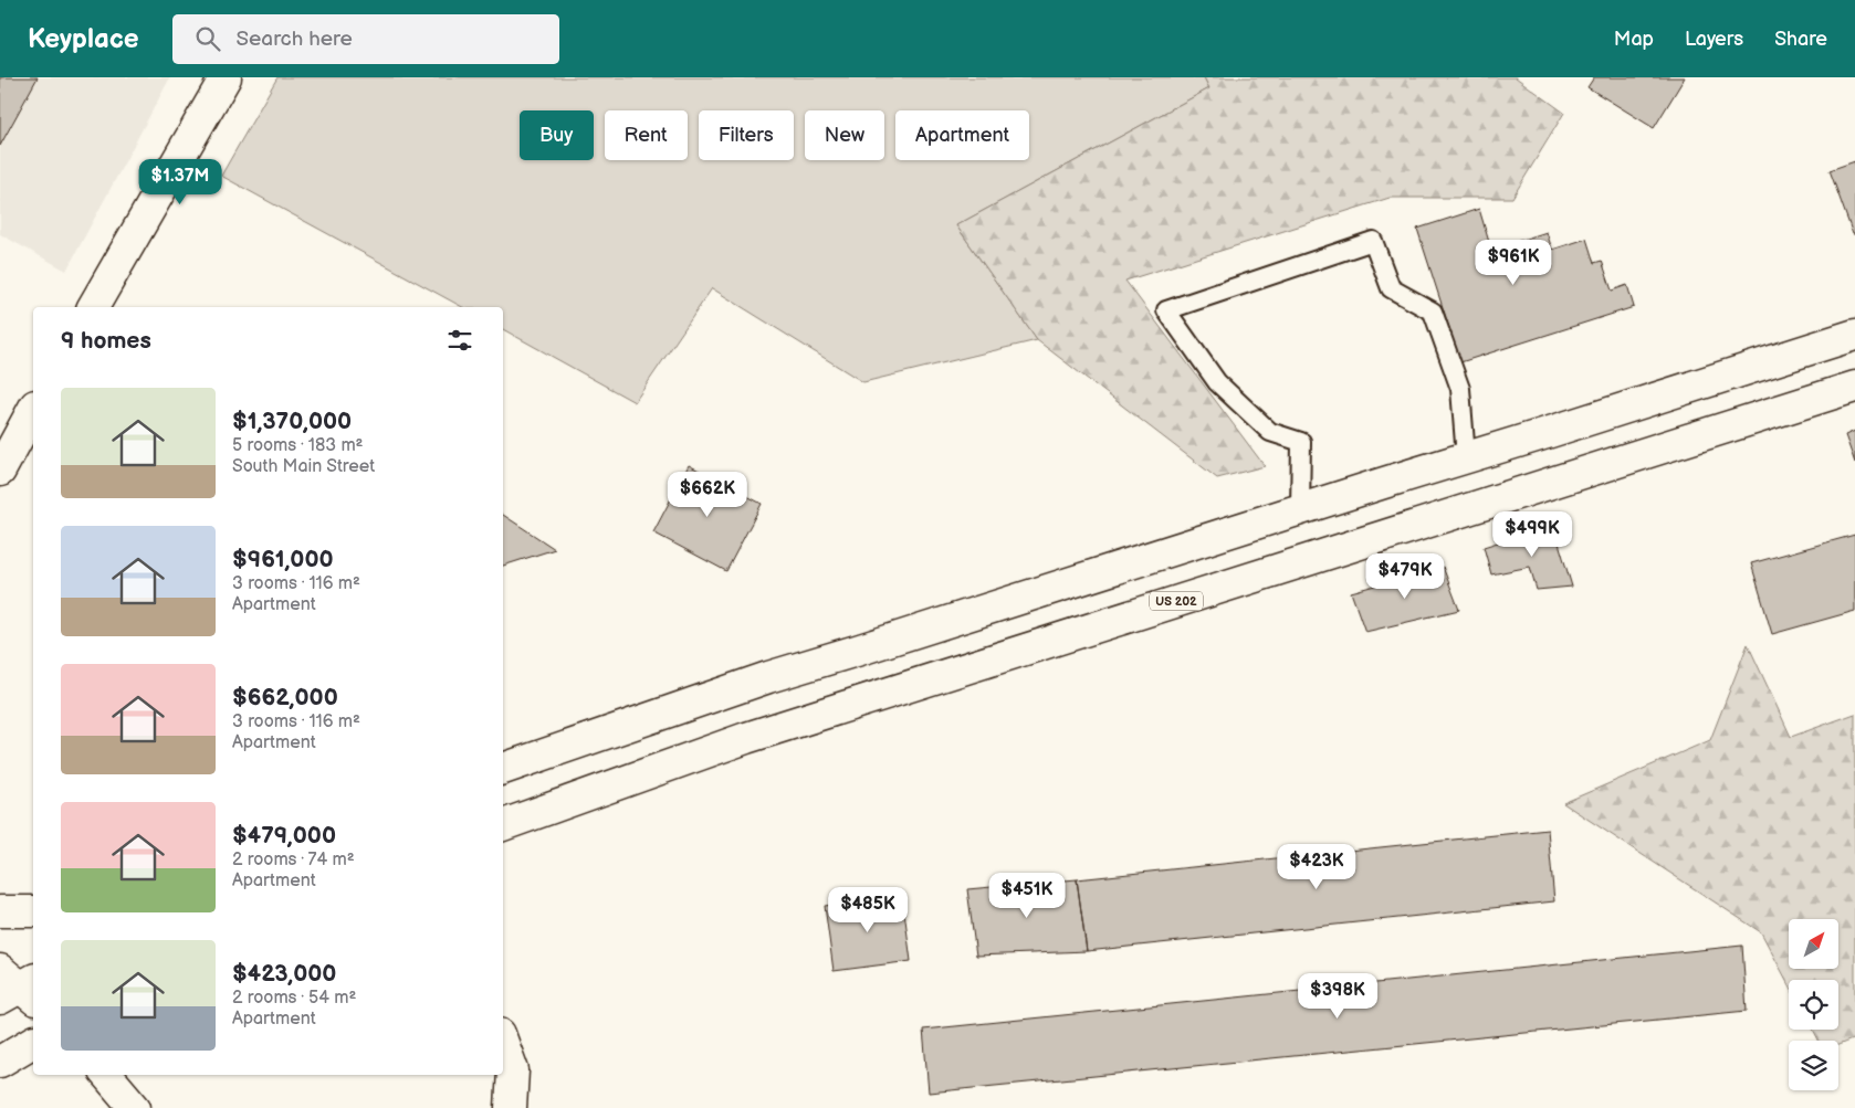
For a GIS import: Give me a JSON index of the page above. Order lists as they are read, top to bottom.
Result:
{
  "streets": {
    "main road": ["US 202"]
  },
  "north": "top right",
  "page": {
    "header": "Keyplace",
    "search": "Search here",
    "nav": ["Map", "Layers", "Share"],
    "chip": [
      "Buy",
      "Rent",
      "Filters",
      "New",
      "Apartment"
    ],
    "price": [
      "$1.37M",
      "$961K",
      "$662K",
      "$499K",
      "$479K",
      "$423K",
      "$451K",
      "$485K",
      "$398K"
    ],
    "heading": "9 homes",
    "list": [
      {
        "name": "$1,370,000",
        "note": "5 rooms · 183 m² · South Main Street"
      },
      {
        "name": "$961,000",
        "note": "3 rooms · 116 m² · Apartment"
      },
      {
        "name": "$662,000",
        "note": "3 rooms · 116 m² · Apartment"
      },
      {
        "name": "$479,000",
        "note": "2 rooms · 74 m² · Apartment"
      },
      {
        "name": "$423,000",
        "note": "2 rooms · 54 m² · Apartment"
      }
    ]
  }
}
